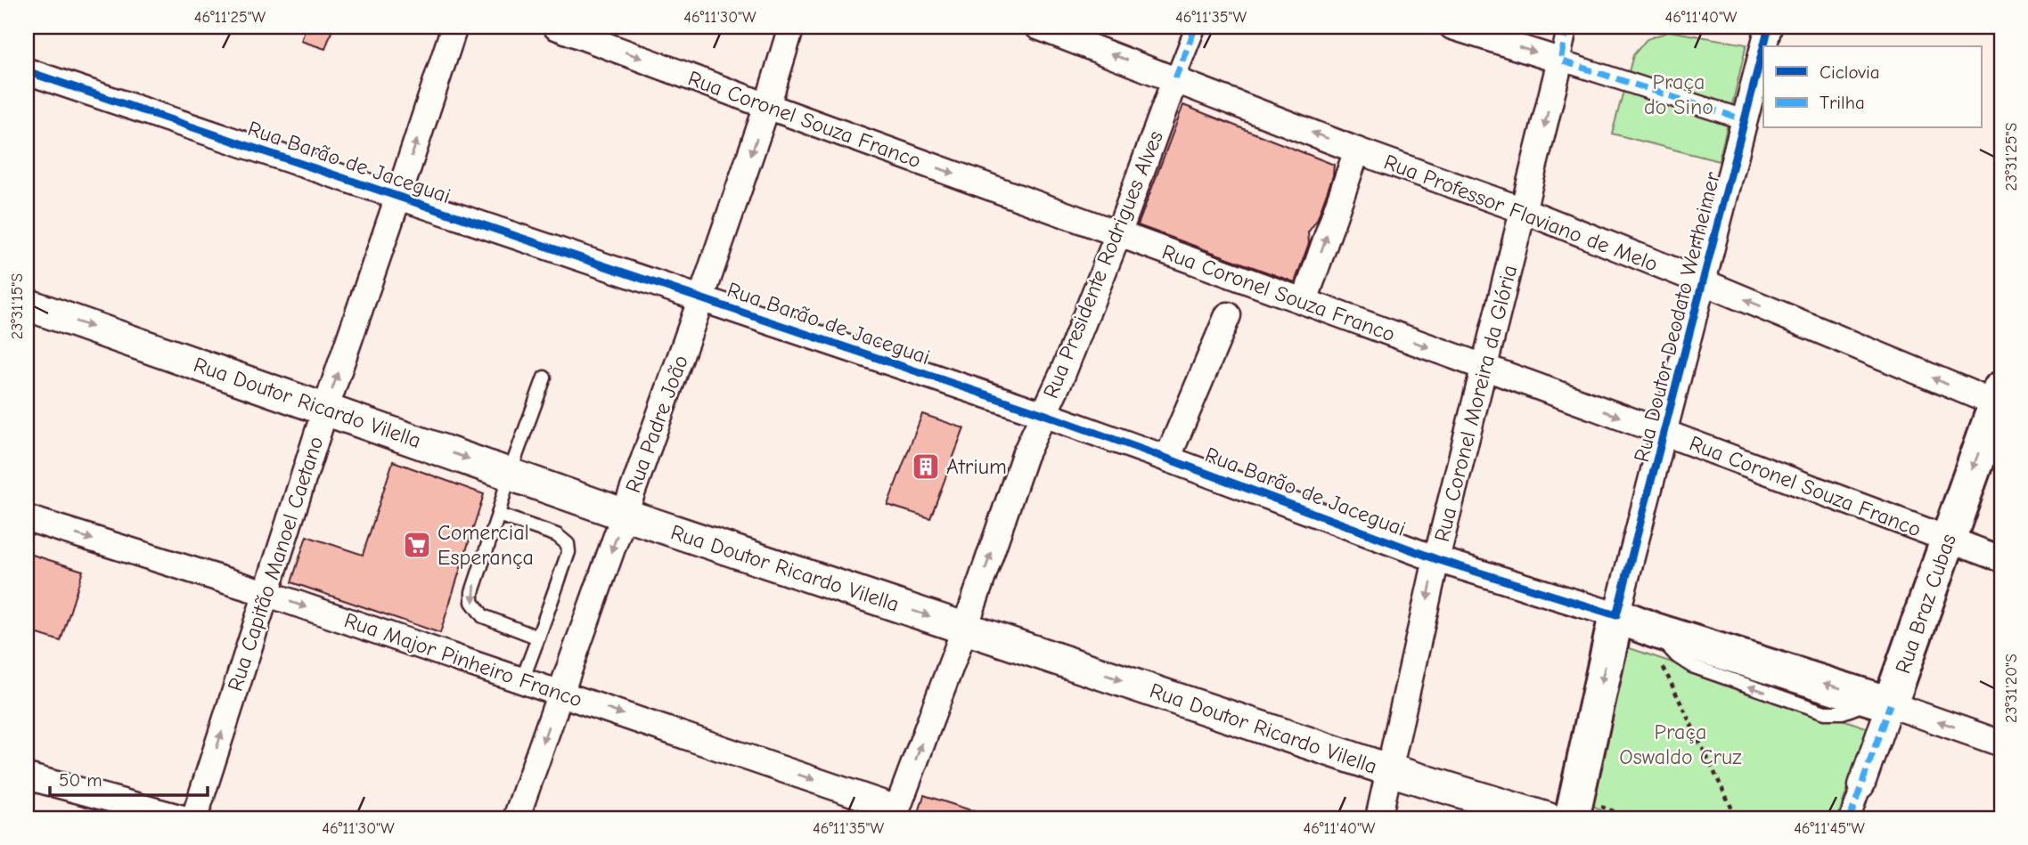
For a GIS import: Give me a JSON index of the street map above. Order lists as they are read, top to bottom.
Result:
{
  "streets": {
    "main road": ["Rua Doutor Deodato Wertheimer", "Rua Braz Cubas"],
    "street": [
      "Rua Coronel Souza Franco",
      "Rua Barão de Jaceguai",
      "Rua Professor Flaviano de Melo",
      "Rua Presidente Rodrigues Alves",
      "Rua Doutor Ricardo Vilella",
      "Rua Coronel Moreira da Glória",
      "Rua Padre João",
      "Rua Capitão Manoel Caetano",
      "Rua Major Pinheiro Franco"
    ]
  },
  "crossings": [
    ["Rua Coronel Souza Franco", "Rua Presidente Rodrigues Alves"],
    ["Rua Coronel Souza Franco", "Rua Doutor Deodato Wertheimer"],
    ["Rua Coronel Souza Franco", "Rua Coronel Moreira da Glória"],
    ["Rua Coronel Souza Franco", "Rua Padre João"],
    ["Rua Coronel Souza Franco", "Rua Braz Cubas"],
    ["Rua Barão de Jaceguai", "Rua Presidente Rodrigues Alves"],
    ["Rua Barão de Jaceguai", "Rua Doutor Deodato Wertheimer"],
    ["Rua Barão de Jaceguai", "Rua Coronel Moreira da Glória"],
    ["Rua Barão de Jaceguai", "Rua Padre João"],
    ["Rua Barão de Jaceguai", "Rua Capitão Manoel Caetano"],
    ["Rua Professor Flaviano de Melo", "Rua Presidente Rodrigues Alves"],
    ["Rua Professor Flaviano de Melo", "Rua Doutor Deodato Wertheimer"],
    ["Rua Professor Flaviano de Melo", "Rua Coronel Moreira da Glória"],
    ["Rua Professor Flaviano de Melo", "Rua Braz Cubas"],
    ["Rua Presidente Rodrigues Alves", "Rua Doutor Ricardo Vilella"],
    ["Rua Presidente Rodrigues Alves", "Rua Major Pinheiro Franco"],
    ["Rua Doutor Ricardo Vilella", "Rua Coronel Moreira da Glória"],
    ["Rua Doutor Ricardo Vilella", "Rua Padre João"],
    ["Rua Doutor Ricardo Vilella", "Rua Capitão Manoel Caetano"],
    ["Rua Padre João", "Rua Major Pinheiro Franco"],
    ["Rua Capitão Manoel Caetano", "Rua Major Pinheiro Franco"]
  ],
  "one_way": [
    "Rua Coronel Souza Franco",
    "Rua Professor Flaviano de Melo",
    "Rua Presidente Rodrigues Alves",
    "Rua Doutor Ricardo Vilella",
    "Rua Coronel Moreira da Glória",
    "Rua Padre João",
    "Rua Capitão Manoel Caetano",
    "Rua Major Pinheiro Franco"
  ],
  "parks": ["Praça do Sino", "Praça Oswaldo Cruz"],
  "places": {
    "building": ["Atrium"],
    "supermarket": ["Comercial Esperança"]
  },
  "legend": ["Ciclovia", "Trilha"],
  "scale_bar": "50 m",
  "coordinates": [
    "46°11'25\"W",
    "46°11'30\"W",
    "46°11'35\"W",
    "46°11'40\"W",
    "23°31'25\"S",
    "23°31'15\"S",
    "23°31'20\"S",
    "46°11'45\"W"
  ]
}
